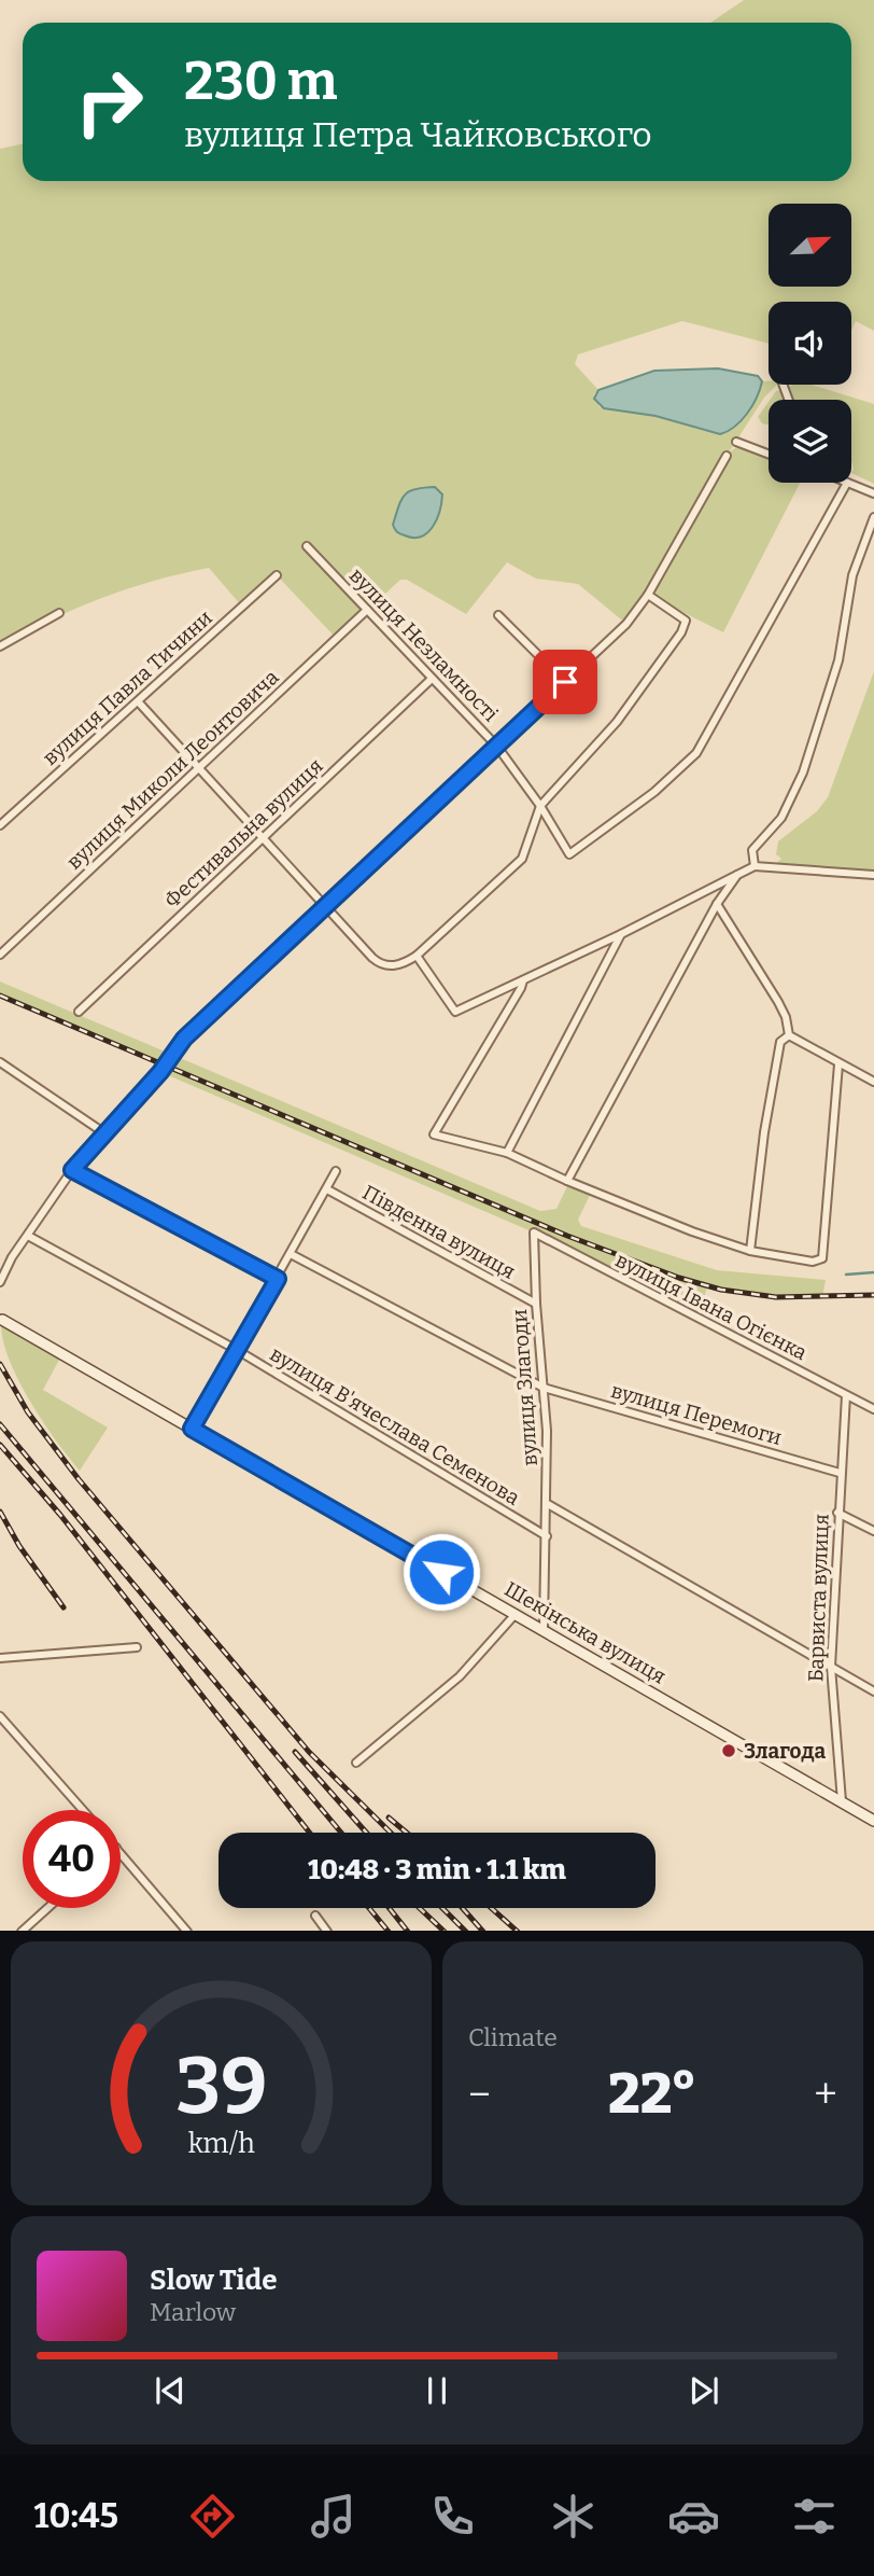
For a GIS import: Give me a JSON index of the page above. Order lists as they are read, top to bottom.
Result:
{
  "streets": {
    "street": [
      "вулиця Незламності",
      "вулиця Павла Тичини",
      "вулиця Миколи Леонтовича",
      "Фестивальна вулиця",
      "Південна вулиця",
      "вулиця Івана Огієнка",
      "вулиця Злагоди",
      "вулиця Перемоги",
      "вулиця В'ячеслава Семенова",
      "Барвиста вулиця",
      "Шекінська вулиця"
    ]
  },
  "crossings": [
    ["вулиця Незламності", "вулиця Миколи Леонтовича"],
    ["вулиця Незламності", "Фестивальна вулиця"],
    ["Південна вулиця", "вулиця Злагоди"],
    ["вулиця Івана Огієнка", "вулиця Злагоди"],
    ["вулиця Івана Огієнка", "Барвиста вулиця"],
    ["вулиця Злагоди", "вулиця Перемоги"],
    ["вулиця Злагоди", "вулиця В'ячеслава Семенова"],
    ["вулиця Злагоди", "Шекінська вулиця"],
    ["вулиця Перемоги", "Барвиста вулиця"],
    ["Барвиста вулиця", "Шекінська вулиця"]
  ],
  "places": ["Злагода"],
  "north": "top right",
  "page": {
    "turn": ["230 m", "вулиця Петра Чайковського"],
    "limit": "40",
    "trip": "10:48 · 3 min · 1.1 km",
    "tile": "Climate",
    "heat": ["−", "22°", "+"],
    "song": ["Slow Tide", "Marlow"],
    "tabs": "10:45",
    "gauge": ["39", "km/h"]
  }
}
